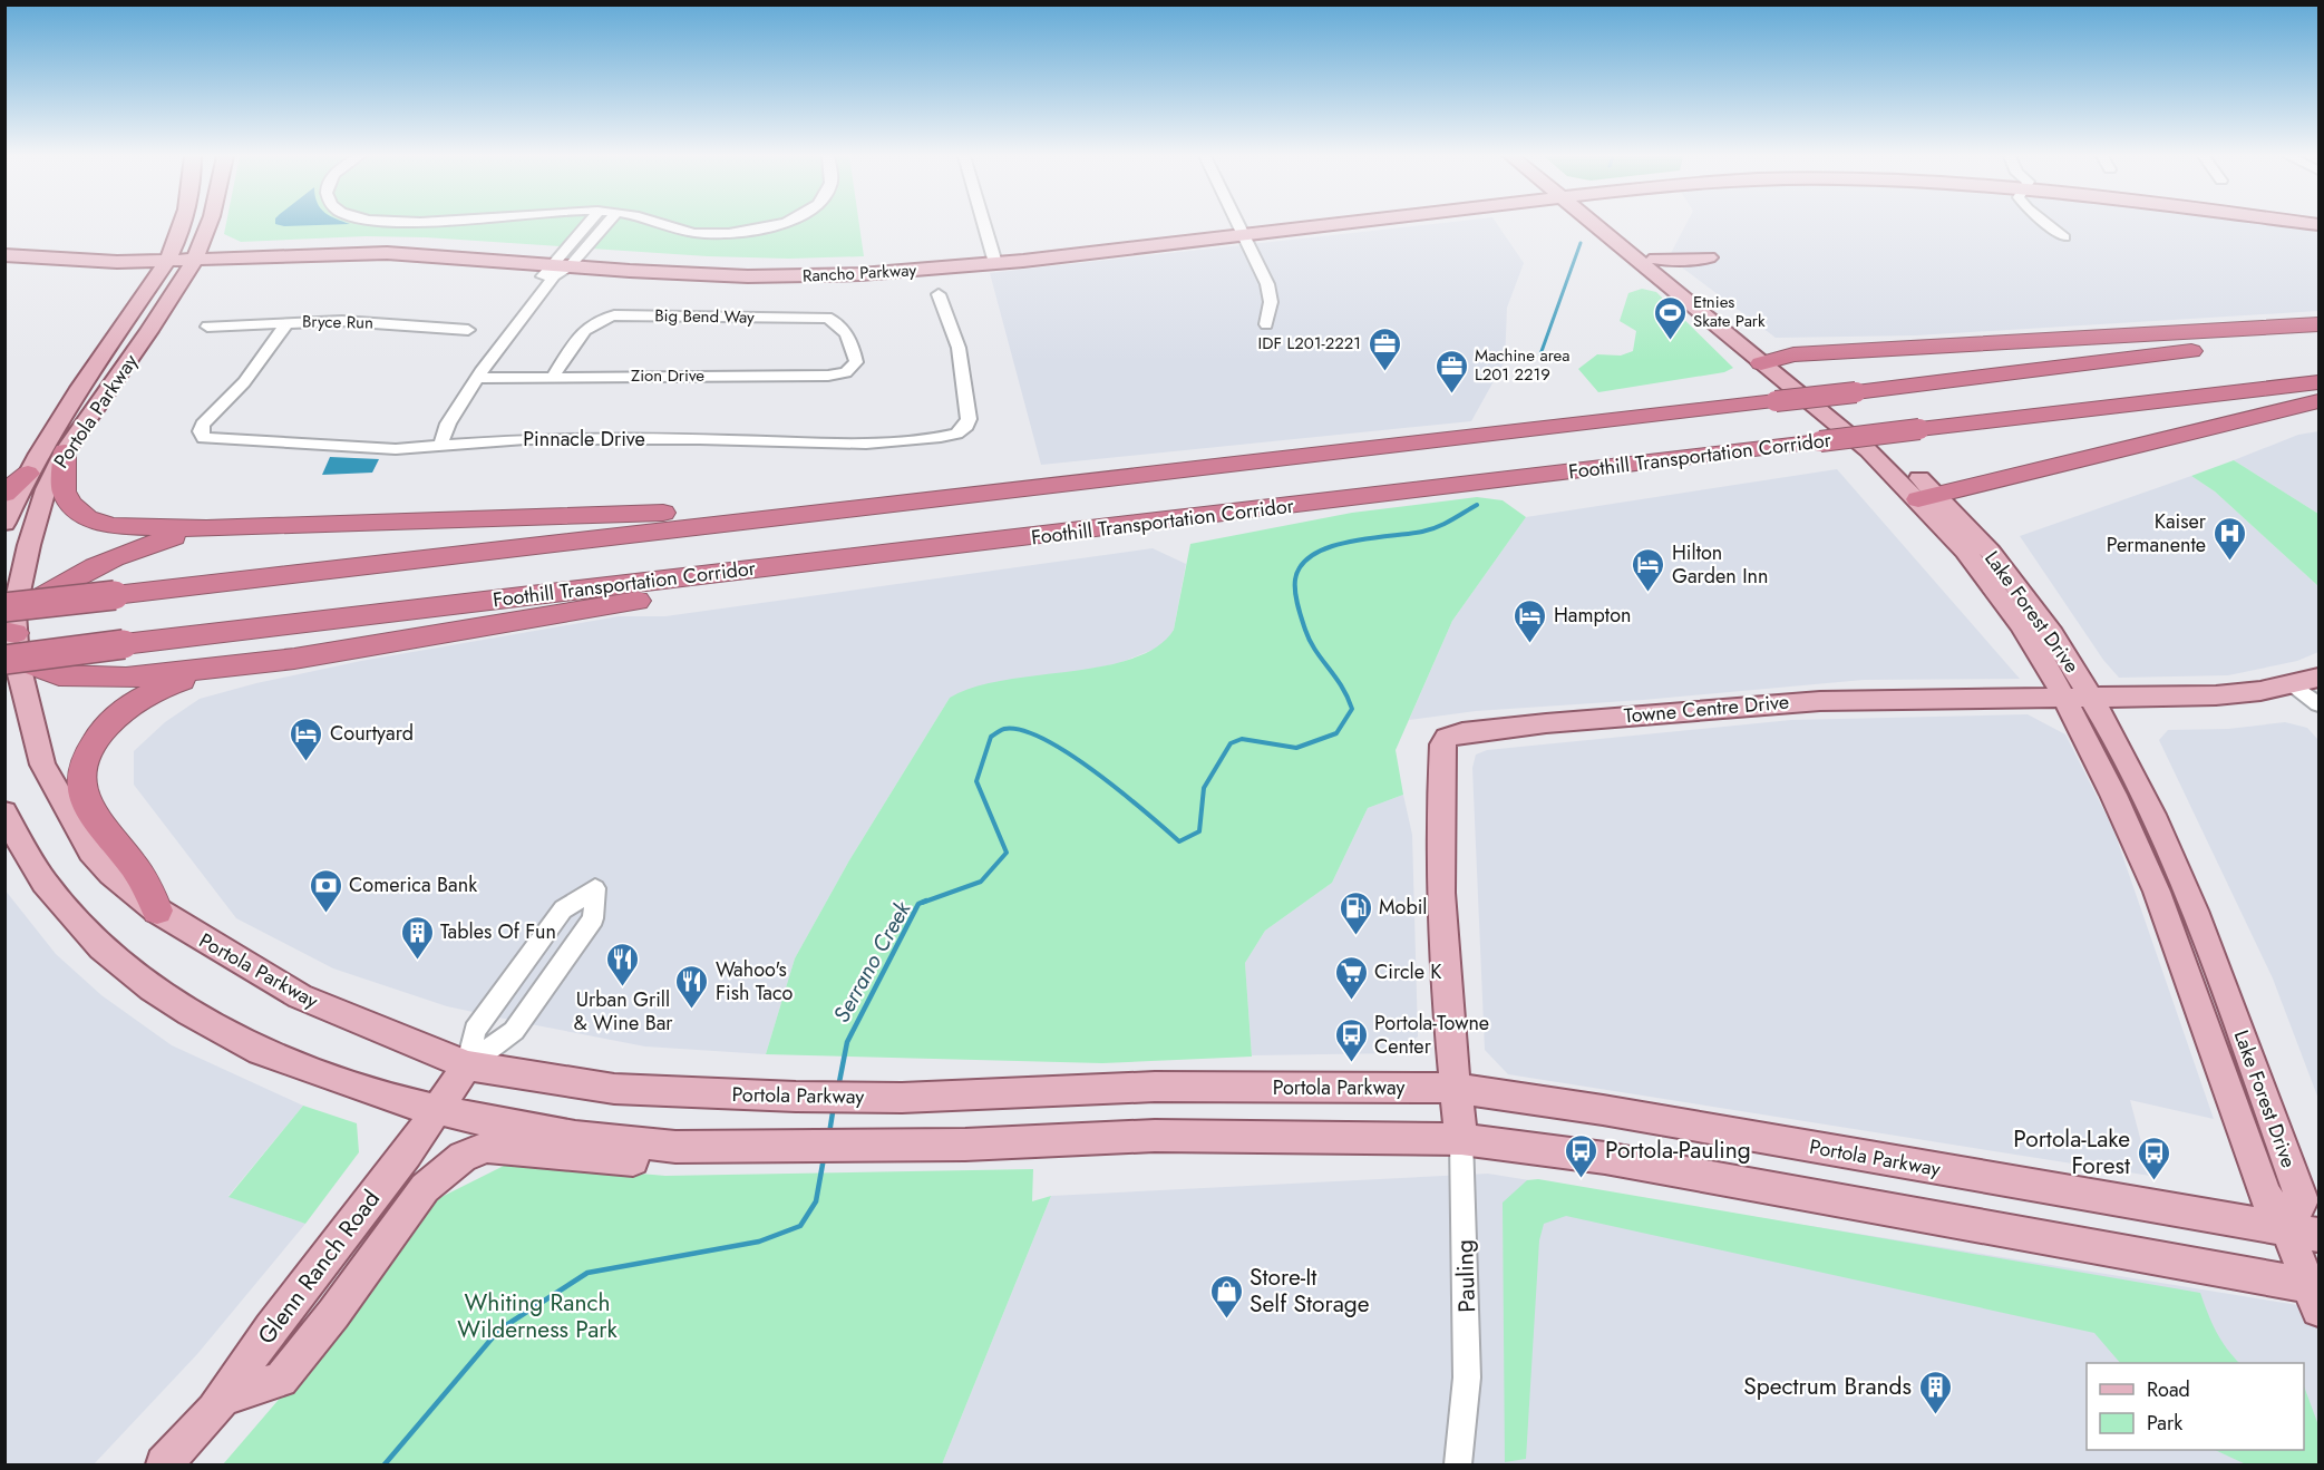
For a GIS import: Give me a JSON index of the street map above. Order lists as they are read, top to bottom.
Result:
{
  "streets": {
    "highway": ["Foothill Transportation Corridor"],
    "main road": [
      "Rancho Parkway",
      "Portola Parkway",
      "Lake Forest Drive",
      "Towne Centre Drive",
      "Glenn Ranch Road",
      "Pauling"
    ],
    "street": [
      "Big Bend Way",
      "Bryce Run",
      "Zion Drive",
      "Pinnacle Drive"
    ]
  },
  "crossings": [
    ["Rancho Parkway", "Portola Parkway"],
    ["Big Bend Way", "Zion Drive"],
    ["Bryce Run", "Pinnacle Drive"],
    ["Portola Parkway", "Foothill Transportation Corridor"],
    ["Portola Parkway", "Lake Forest Drive"],
    ["Portola Parkway", "Towne Centre Drive"],
    ["Portola Parkway", "Glenn Ranch Road"],
    ["Portola Parkway", "Pauling"],
    ["Lake Forest Drive", "Towne Centre Drive"],
    ["Towne Centre Drive", "Pauling"]
  ],
  "water": ["Serrano Creek"],
  "parks": ["Whiting Ranch Wilderness Park"],
  "places": {
    "sports": ["Etnies Skate Park"],
    "office": ["IDF L201-2221", "Machine area L201 2219"],
    "hospital": ["Kaiser Permanente"],
    "hotel": ["Hilton Garden Inn", "Hampton", "Courtyard"],
    "bank": ["Comerica Bank"],
    "fuel station": ["Mobil"],
    "building": ["Tables Of Fun", "Spectrum Brands"],
    "restaurant": ["Urban Grill & Wine Bar", "Wahoo's Fish Taco"],
    "supermarket": ["Circle K"],
    "bus stop": ["Portola-Towne Center", "Portola-Pauling", "Portola-Lake Forest"],
    "shop": ["Store-It Self Storage"]
  },
  "legend": ["Road", "Park"]
}
